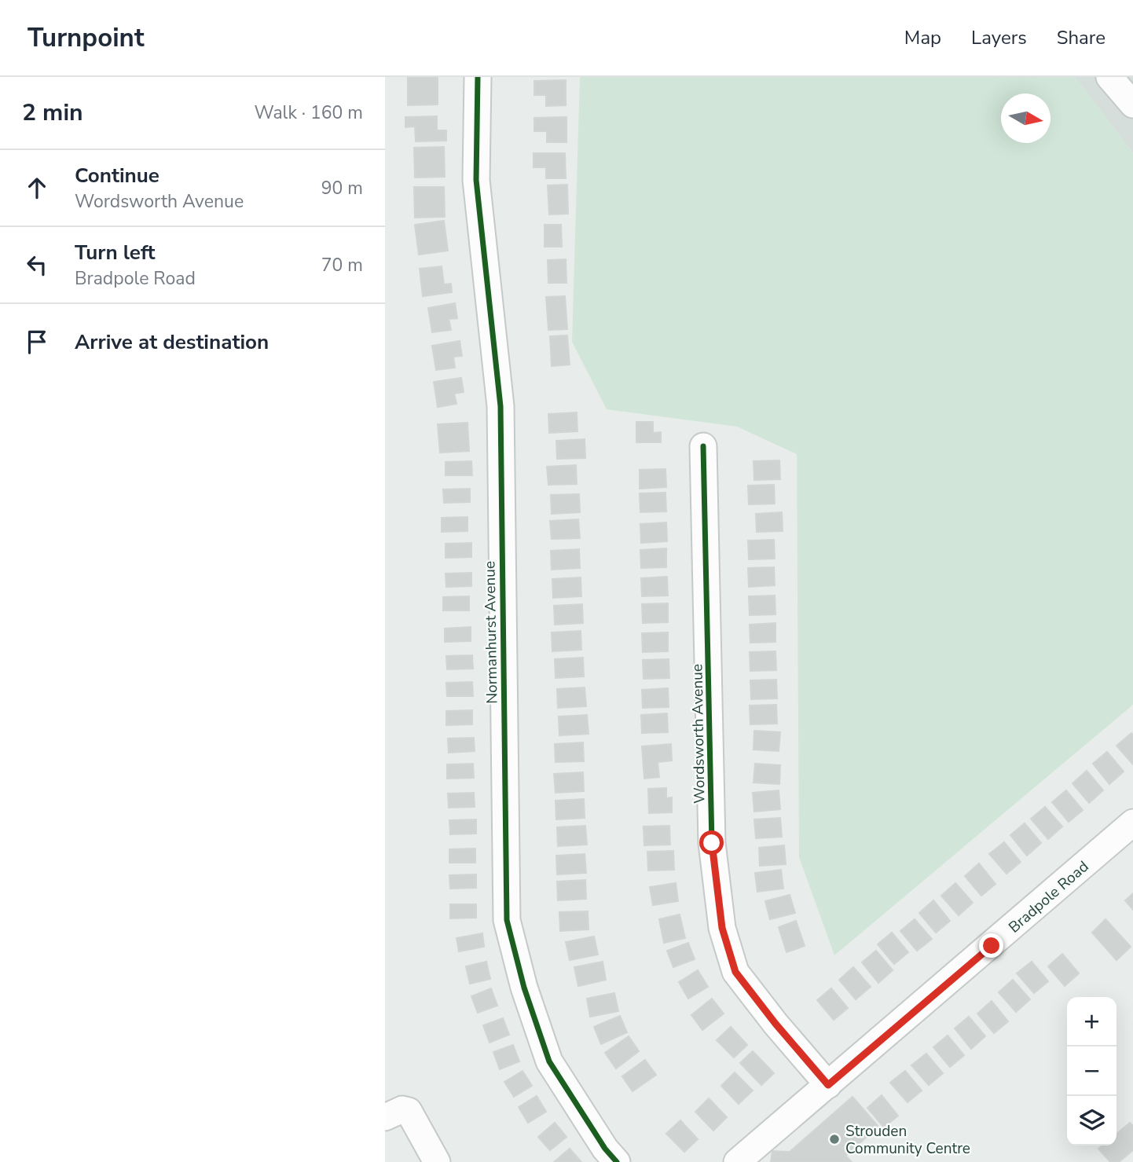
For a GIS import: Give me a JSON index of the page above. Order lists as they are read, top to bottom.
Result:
{
  "streets": {
    "street": ["Normanhurst Avenue", "Wordsworth Avenue", "Bradpole Road"]
  },
  "crossings": [
    ["Wordsworth Avenue", "Bradpole Road"]
  ],
  "places": ["Strouden Community Centre"],
  "north": "right",
  "page": {
    "header": "Turnpoint",
    "nav": ["Map", "Layers", "Share"],
    "heading": ["2 min", "Walk · 160 m"],
    "list": [
      ["Continue", "Wordsworth Avenue", "90 m"],
      ["Turn left", "Bradpole Road", "70 m"],
      "Arrive at destination"
    ],
    "map_buttons": ["+", "−"]
  }
}
